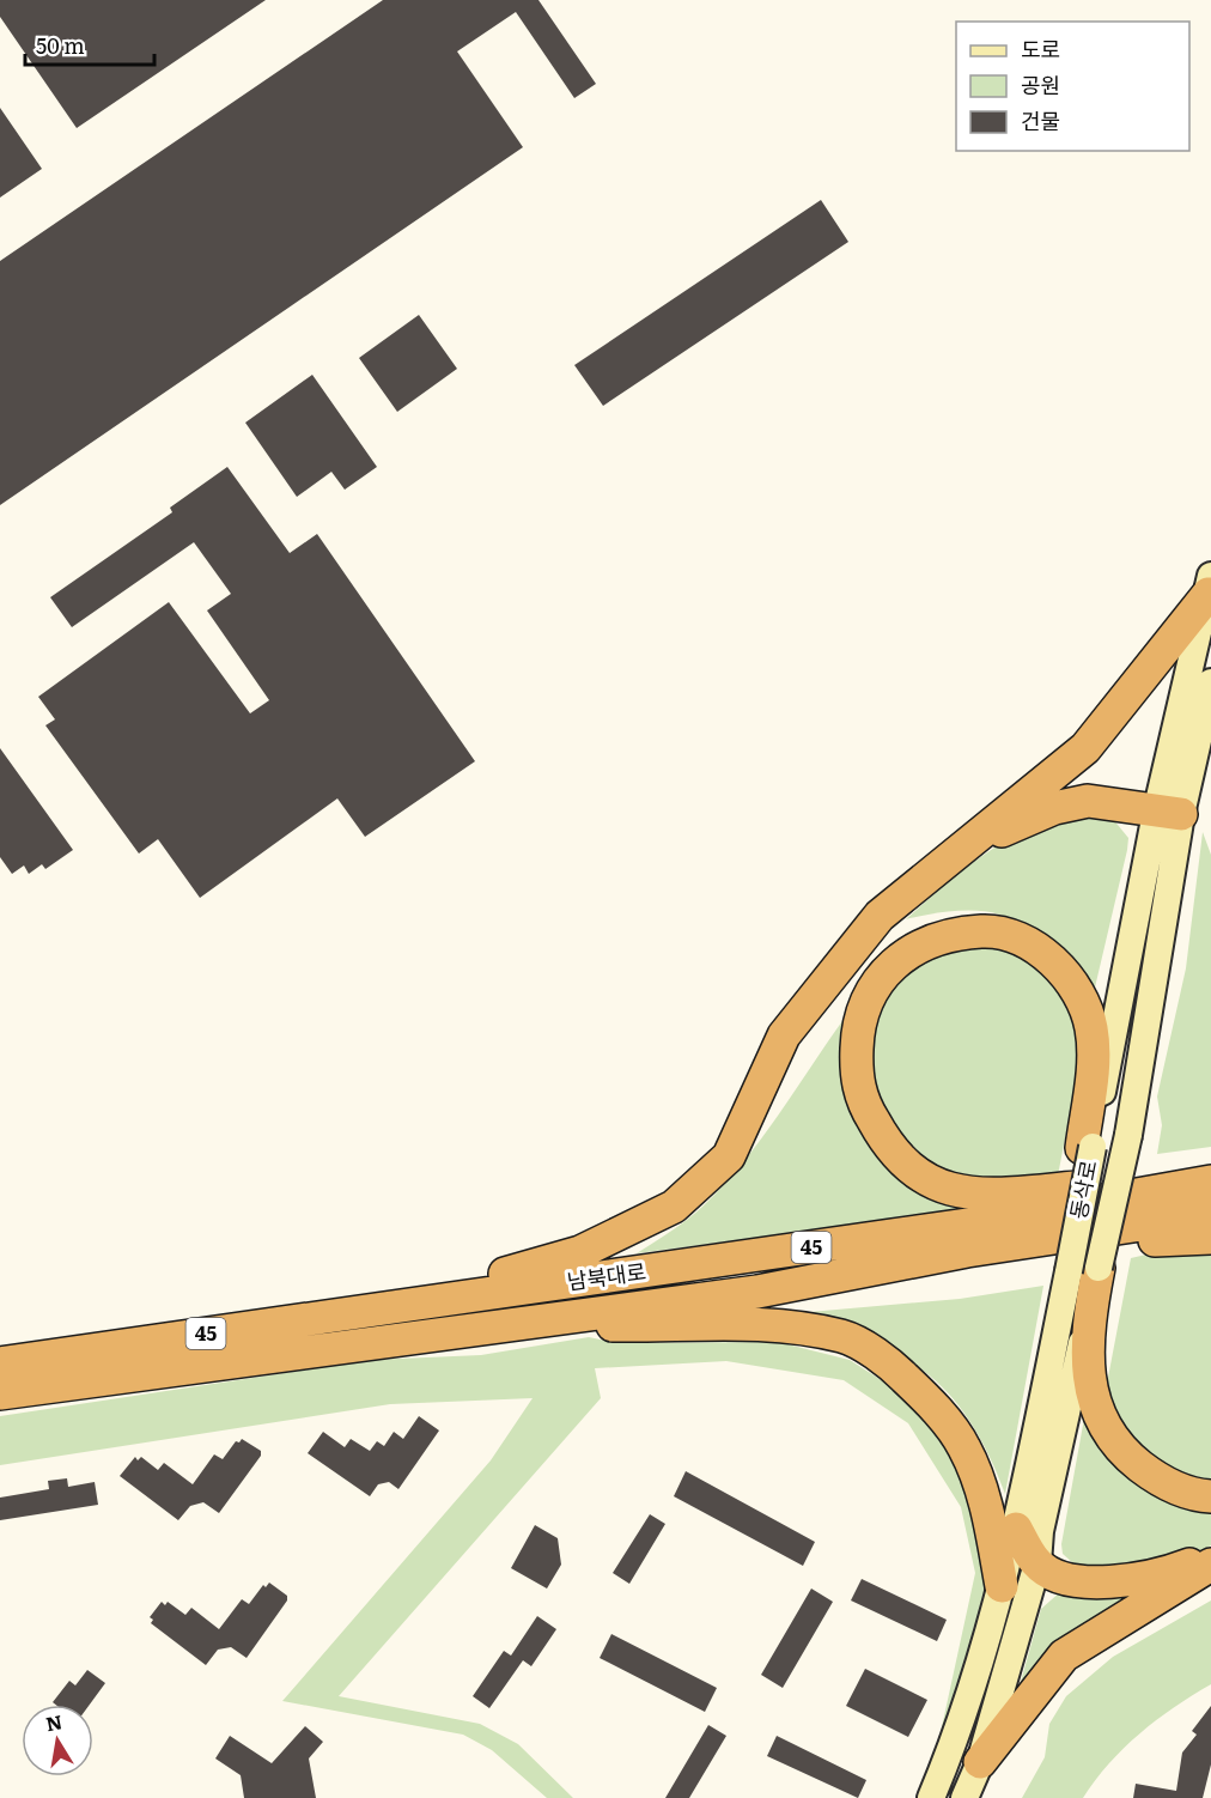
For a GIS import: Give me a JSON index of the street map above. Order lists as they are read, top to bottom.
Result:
{
  "streets": {
    "highway": ["45", "남북대로"],
    "main road": ["동삭로"]
  },
  "legend": ["도로", "공원", "건물"],
  "scale_bar": "50 m",
  "north": "top"
}
